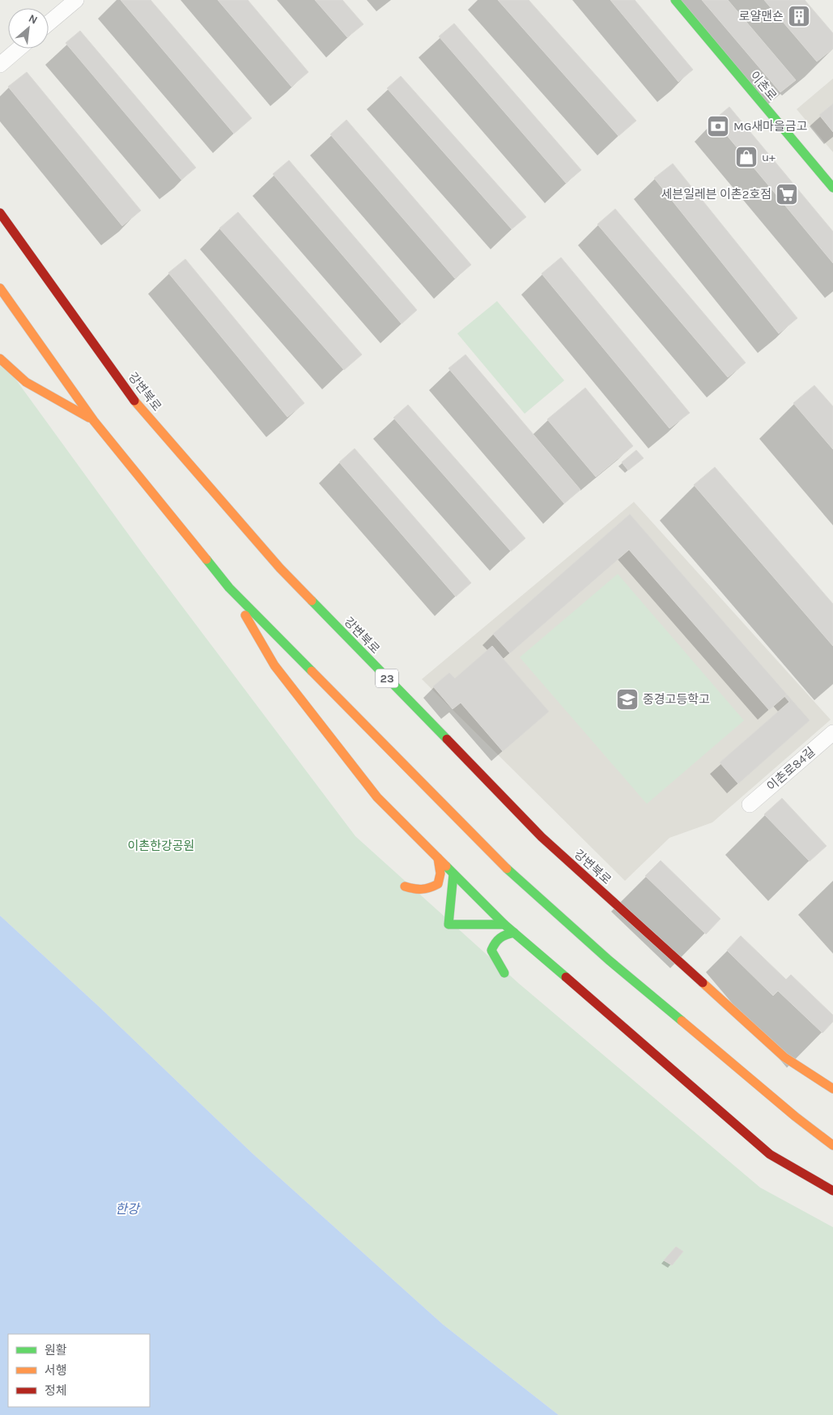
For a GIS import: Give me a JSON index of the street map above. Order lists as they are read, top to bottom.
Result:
{
  "streets": {
    "main road": ["이촌로", "강변북로", "23"],
    "street": ["이촌로84길"]
  },
  "water": ["한강"],
  "parks": ["이촌한강공원"],
  "places": {
    "building": ["로얄맨숀"],
    "bank": ["MG새마을금고"],
    "shop": ["u+"],
    "supermarket": ["세븐일레븐 이촌2호점"],
    "school or university": ["중경고등학고"]
  },
  "legend": ["원활", "서행", "정체"],
  "north": "top right"
}
